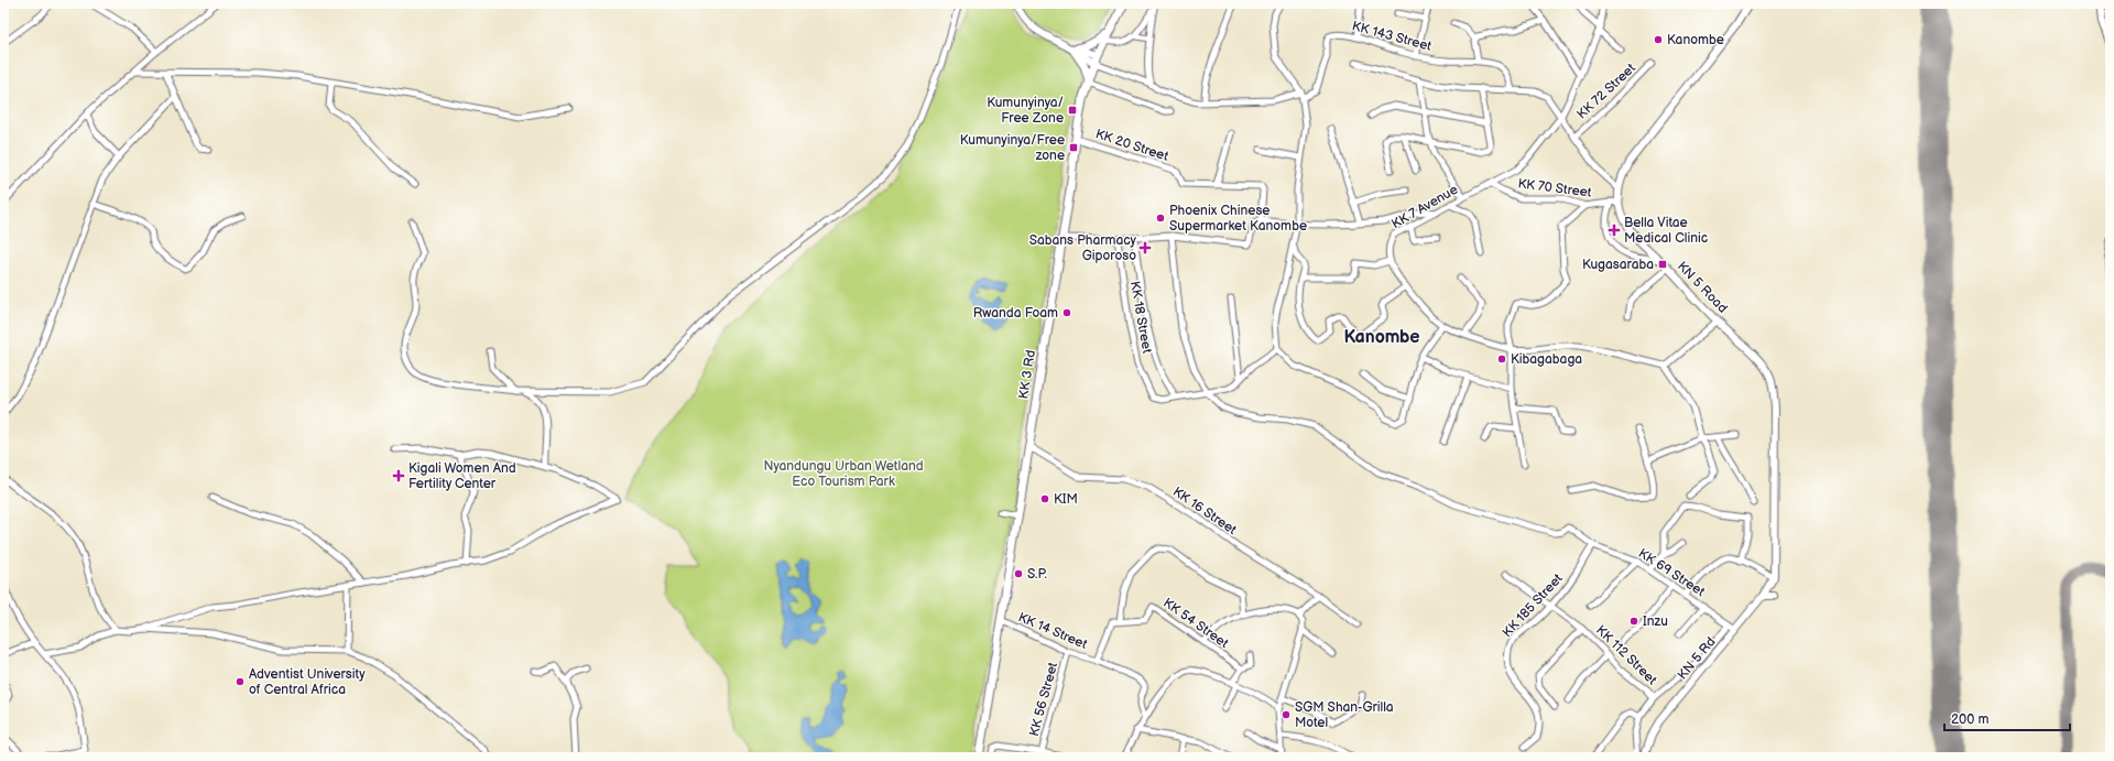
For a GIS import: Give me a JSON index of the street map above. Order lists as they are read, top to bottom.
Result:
{
  "streets": {
    "highway": ["KK 3 Rd"],
    "main road": ["KN 5 Road", "KN 5 Rd"],
    "street": [
      "KK 143 Street",
      "KK 72 Street",
      "KK 20 Street",
      "KK 70 Street",
      "KK 7 Avenue",
      "KK 18 Street",
      "KK 16 Street",
      "KK 69 Street",
      "KK 185 Street",
      "KK 54 Street",
      "KK 14 Street",
      "KK 112 Street",
      "KK 56 Street"
    ]
  },
  "crossings": [
    ["KK 72 Street", "KK 7 Avenue"],
    ["KK 20 Street", "KK 3 Rd"],
    ["KK 70 Street", "KK 7 Avenue"],
    ["KK 70 Street", "KN 5 Road"],
    ["KN 5 Road", "KN 5 Rd"],
    ["KK 18 Street", "KK 69 Street"],
    ["KK 3 Rd", "KK 16 Street"],
    ["KK 3 Rd", "KK 14 Street"],
    ["KK 69 Street", "KK 185 Street"],
    ["KK 69 Street", "KN 5 Rd"],
    ["KK 185 Street", "KK 112 Street"],
    ["KK 14 Street", "KK 56 Street"]
  ],
  "districts": ["Kanombe"],
  "parks": ["Nyandungu Urban Wetland Eco Tourism Park"],
  "places": {
    "other": [
      "Kanombe",
      "Phoenix Chinese Supermarket Kanombe",
      "Rwanda Foam",
      "Kibagabaga",
      "KIM",
      "S.P.",
      "Inzu",
      "Adventist University of Central Africa",
      "SGM Shan-Grilla Motel"
    ],
    "transit": ["Kumunyinya/ Free Zone", "Kumunyinya/Free zone", "Kugasaraba"],
    "health": ["Bella Vitae Medical Clinic", "Sabans Pharmacy Giporoso", "Kigali Women And Fertility Center"]
  },
  "scale_bar": "200 m"
}
